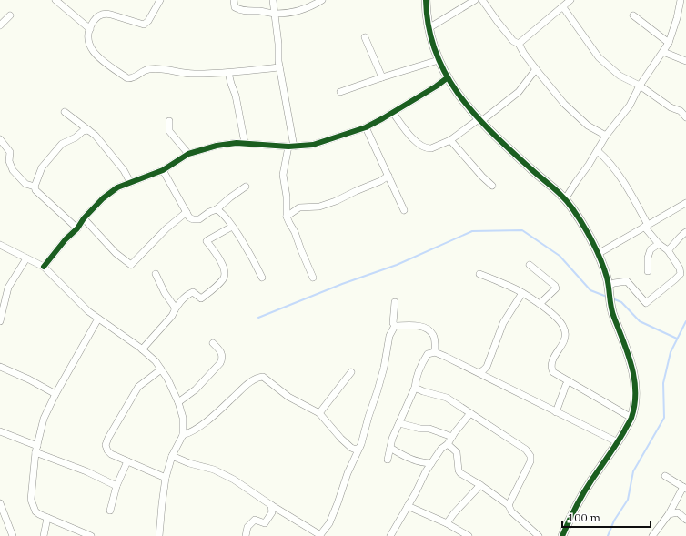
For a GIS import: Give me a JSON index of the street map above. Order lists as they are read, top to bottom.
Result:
{
  "scale_bar": "100 m"
}
